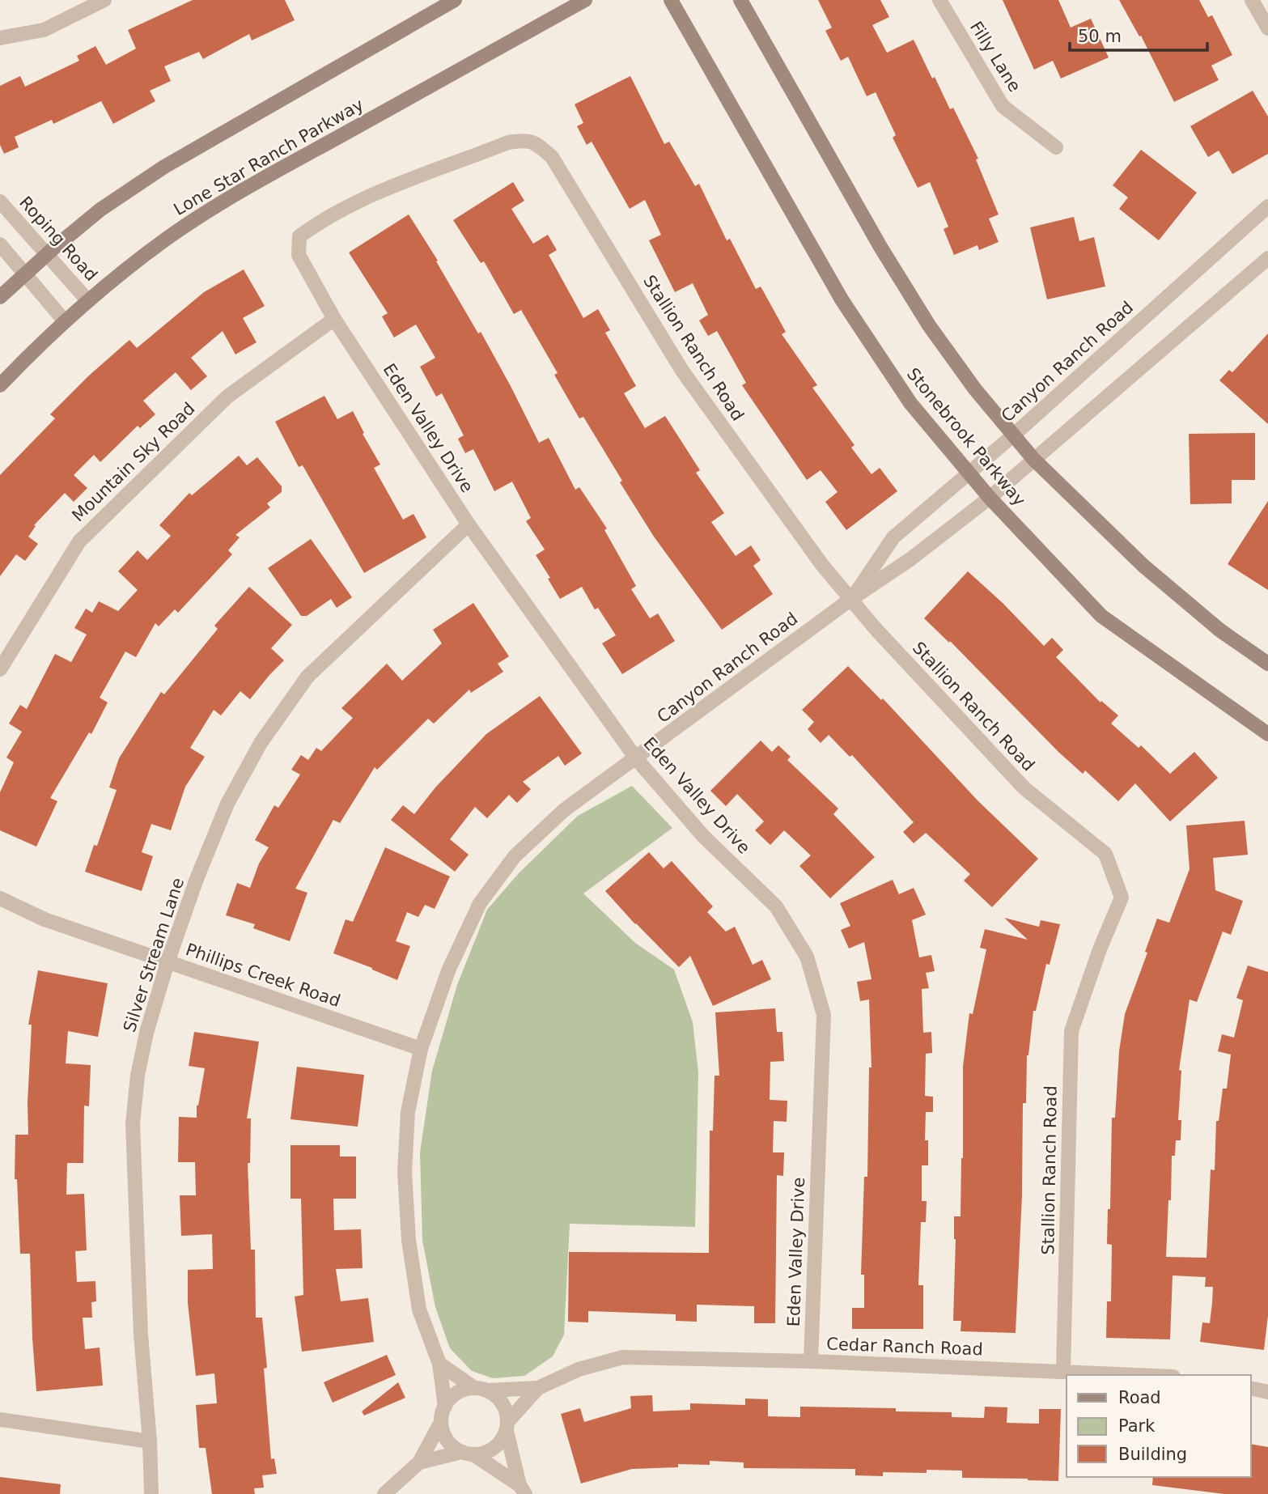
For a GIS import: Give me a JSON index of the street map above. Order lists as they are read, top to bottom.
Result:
{
  "streets": {
    "main road": ["Lone Star Ranch Parkway", "Stonebrook Parkway"],
    "street": [
      "Filly Lane",
      "Roping Road",
      "Stallion Ranch Road",
      "Canyon Ranch Road",
      "Eden Valley Drive",
      "Mountain Sky Road",
      "Silver Stream Lane",
      "Phillips Creek Road",
      "Cedar Ranch Road"
    ]
  },
  "crossings": [
    ["Lone Star Ranch Parkway", "Roping Road"],
    ["Stallion Ranch Road", "Canyon Ranch Road"],
    ["Stallion Ranch Road", "Eden Valley Drive"],
    ["Stallion Ranch Road", "Cedar Ranch Road"],
    ["Canyon Ranch Road", "Eden Valley Drive"],
    ["Canyon Ranch Road", "Stonebrook Parkway"],
    ["Canyon Ranch Road", "Phillips Creek Road"],
    ["Canyon Ranch Road", "Cedar Ranch Road"],
    ["Eden Valley Drive", "Mountain Sky Road"],
    ["Eden Valley Drive", "Silver Stream Lane"],
    ["Eden Valley Drive", "Cedar Ranch Road"],
    ["Silver Stream Lane", "Phillips Creek Road"]
  ],
  "legend": ["Road", "Park", "Building"],
  "scale_bar": "50 m"
}
